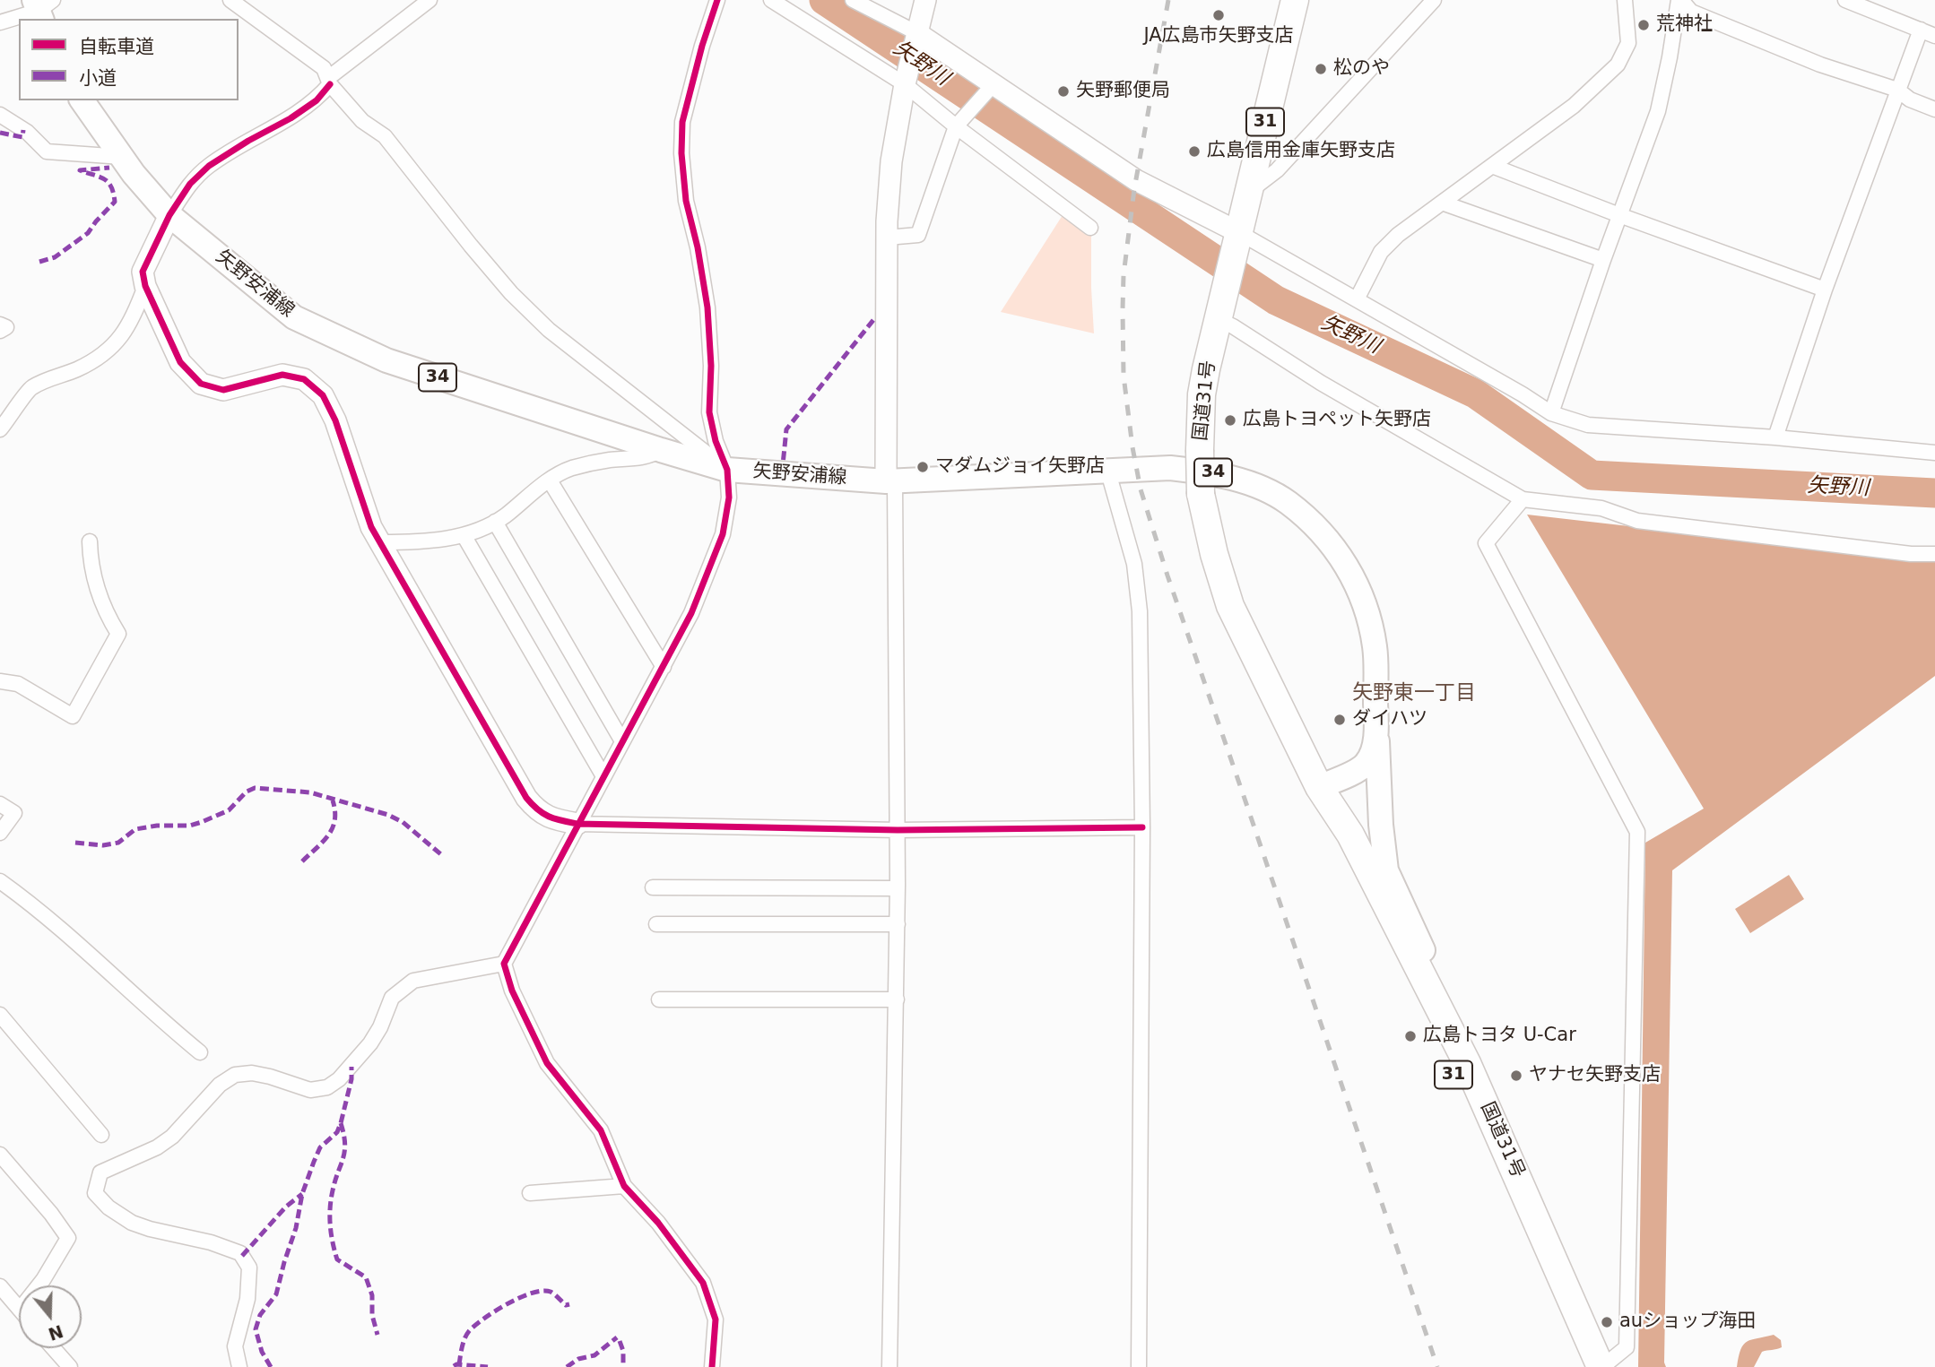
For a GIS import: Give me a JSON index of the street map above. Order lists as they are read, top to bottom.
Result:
{
  "streets": {
    "highway": ["31", "国道31号"],
    "main road": ["矢野安浦線", "34"]
  },
  "crossings": [
    ["矢野安浦線", "34"],
    ["矢野安浦線", "国道31号"],
    ["34", "国道31号"]
  ],
  "districts": ["矢野東一丁目"],
  "water": ["矢野川"],
  "places": [
    "JA広島市矢野支店",
    "荒神社",
    "松のや",
    "矢野郵便局",
    "広島信用金庫矢野支店",
    "広島トヨペット矢野店",
    "マダムジョイ矢野店",
    "ダイハツ",
    "広島トヨタ U-Car",
    "ヤナセ矢野支店",
    "auショップ海田"
  ],
  "legend": ["自転車道", "小道"],
  "north": "bottom"
}
